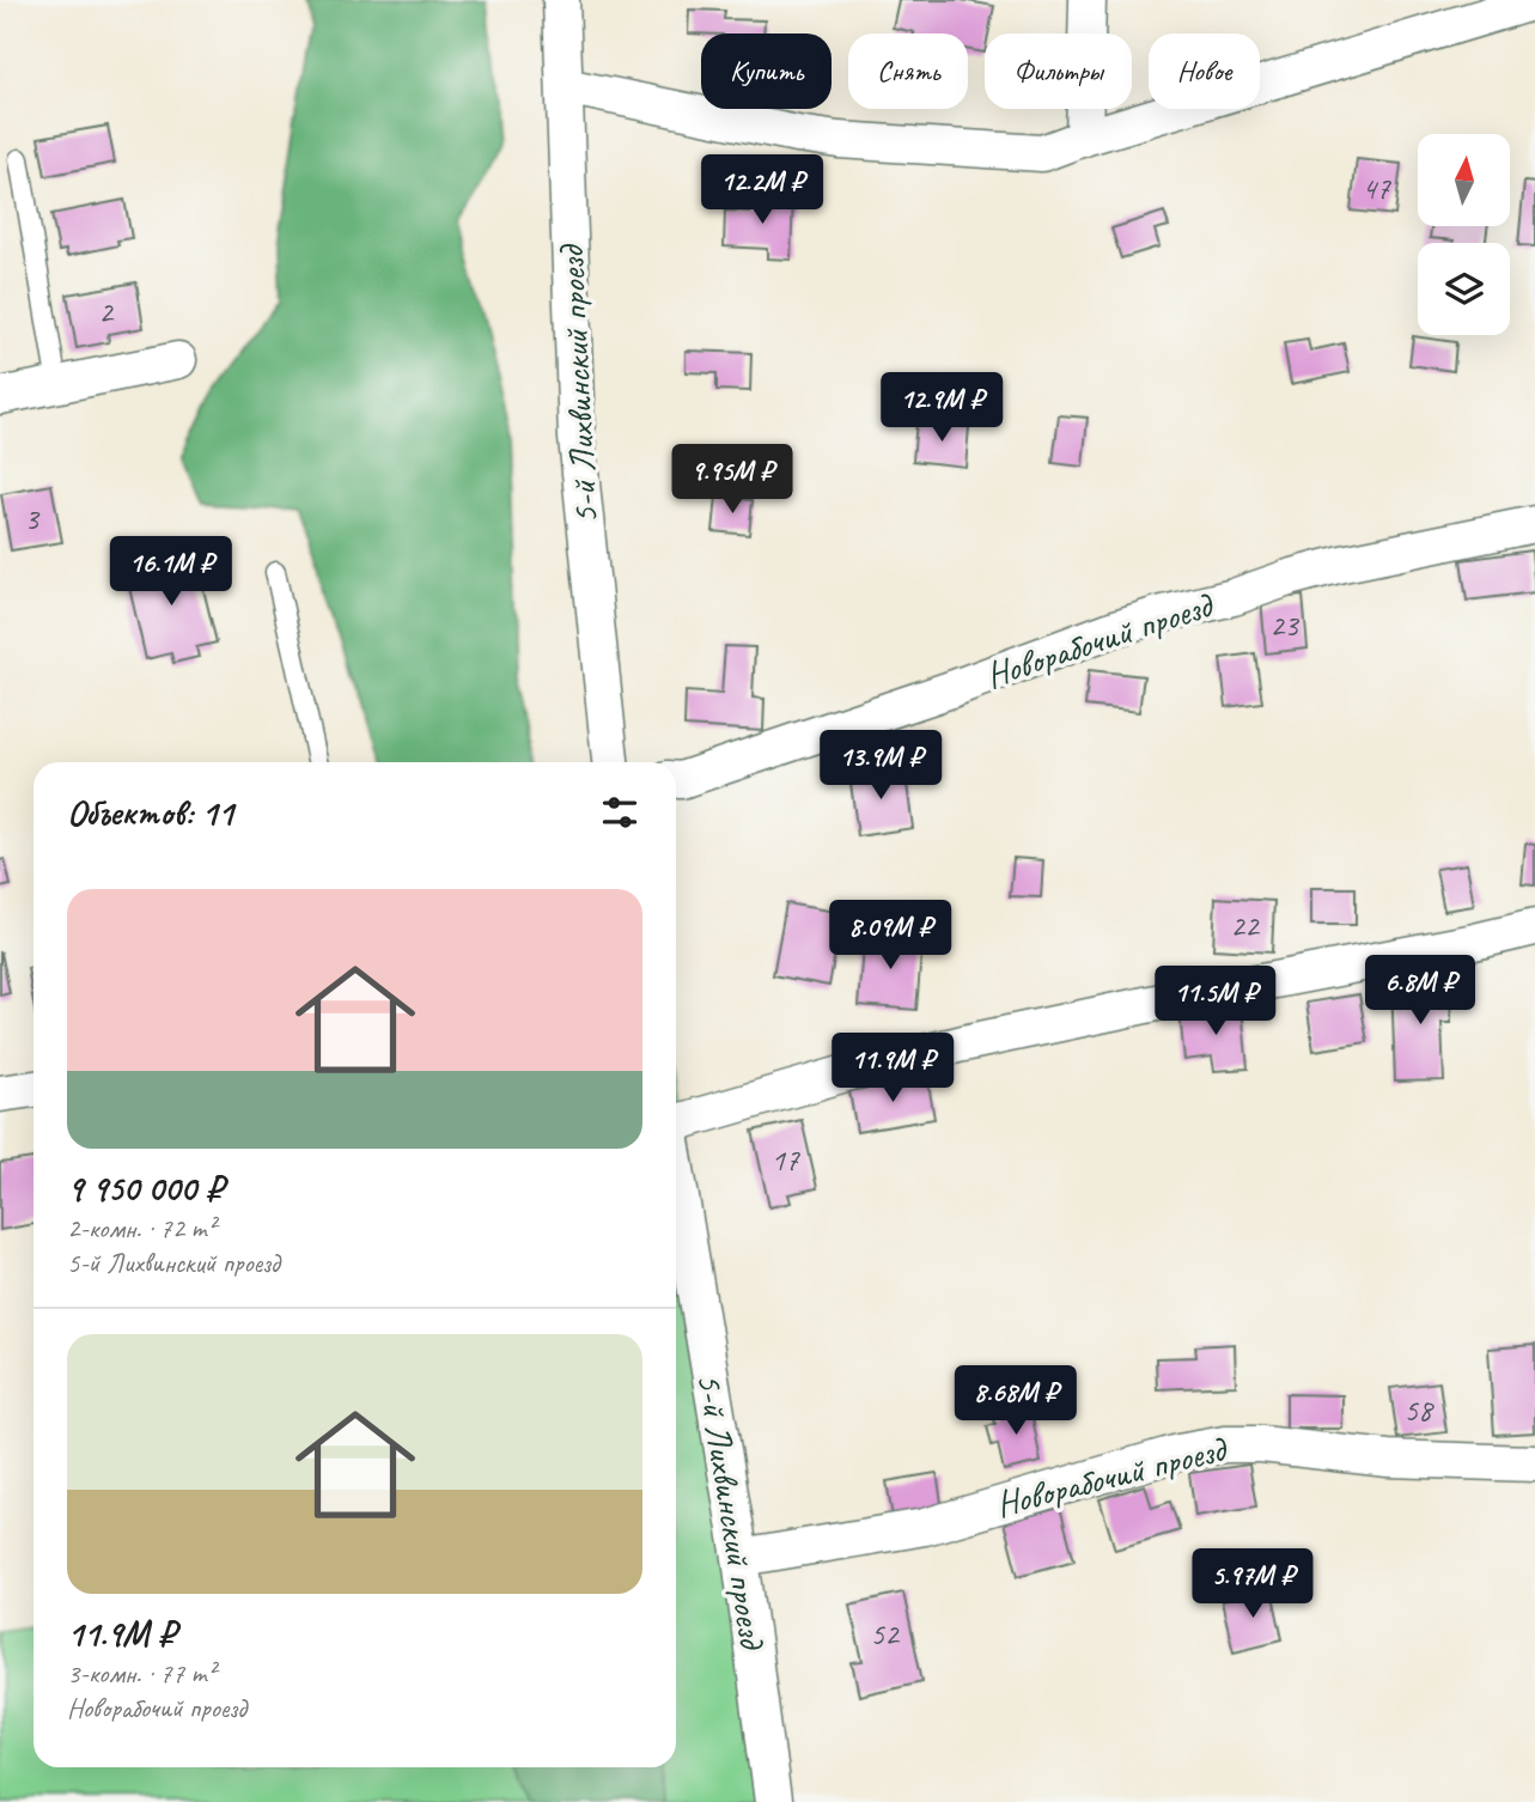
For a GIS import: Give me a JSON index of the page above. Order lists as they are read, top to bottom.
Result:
{
  "streets": {
    "street": ["5-й Лихвинский проезд", "Новорабочий проезд"]
  },
  "crossings": [
    ["5-й Лихвинский проезд", "Новорабочий проезд"]
  ],
  "house_numbers": [
    "47",
    "2",
    "3",
    "23",
    "22",
    "17",
    "58",
    "52"
  ],
  "north": "top",
  "page": {
    "chip": [
      "Купить",
      "Снять",
      "Фильтры",
      "Новое"
    ],
    "price": [
      "12.2M ₽",
      "12.9M ₽",
      "9.95M ₽",
      "16.1M ₽",
      "13.9M ₽",
      "8.09M ₽",
      "6.8M ₽",
      "11.5M ₽",
      "11.9M ₽",
      "8.68M ₽",
      "5.97M ₽"
    ],
    "heading": "Объектов: 11",
    "list": [
      {
        "name": "9 950 000 ₽",
        "note": "2-комн. · 72 m² · 5-й Лихвинский проезд"
      },
      {
        "name": "11.9M ₽",
        "note": "3-комн. · 77 m² · Новорабочий проезд"
      }
    ]
  }
}
